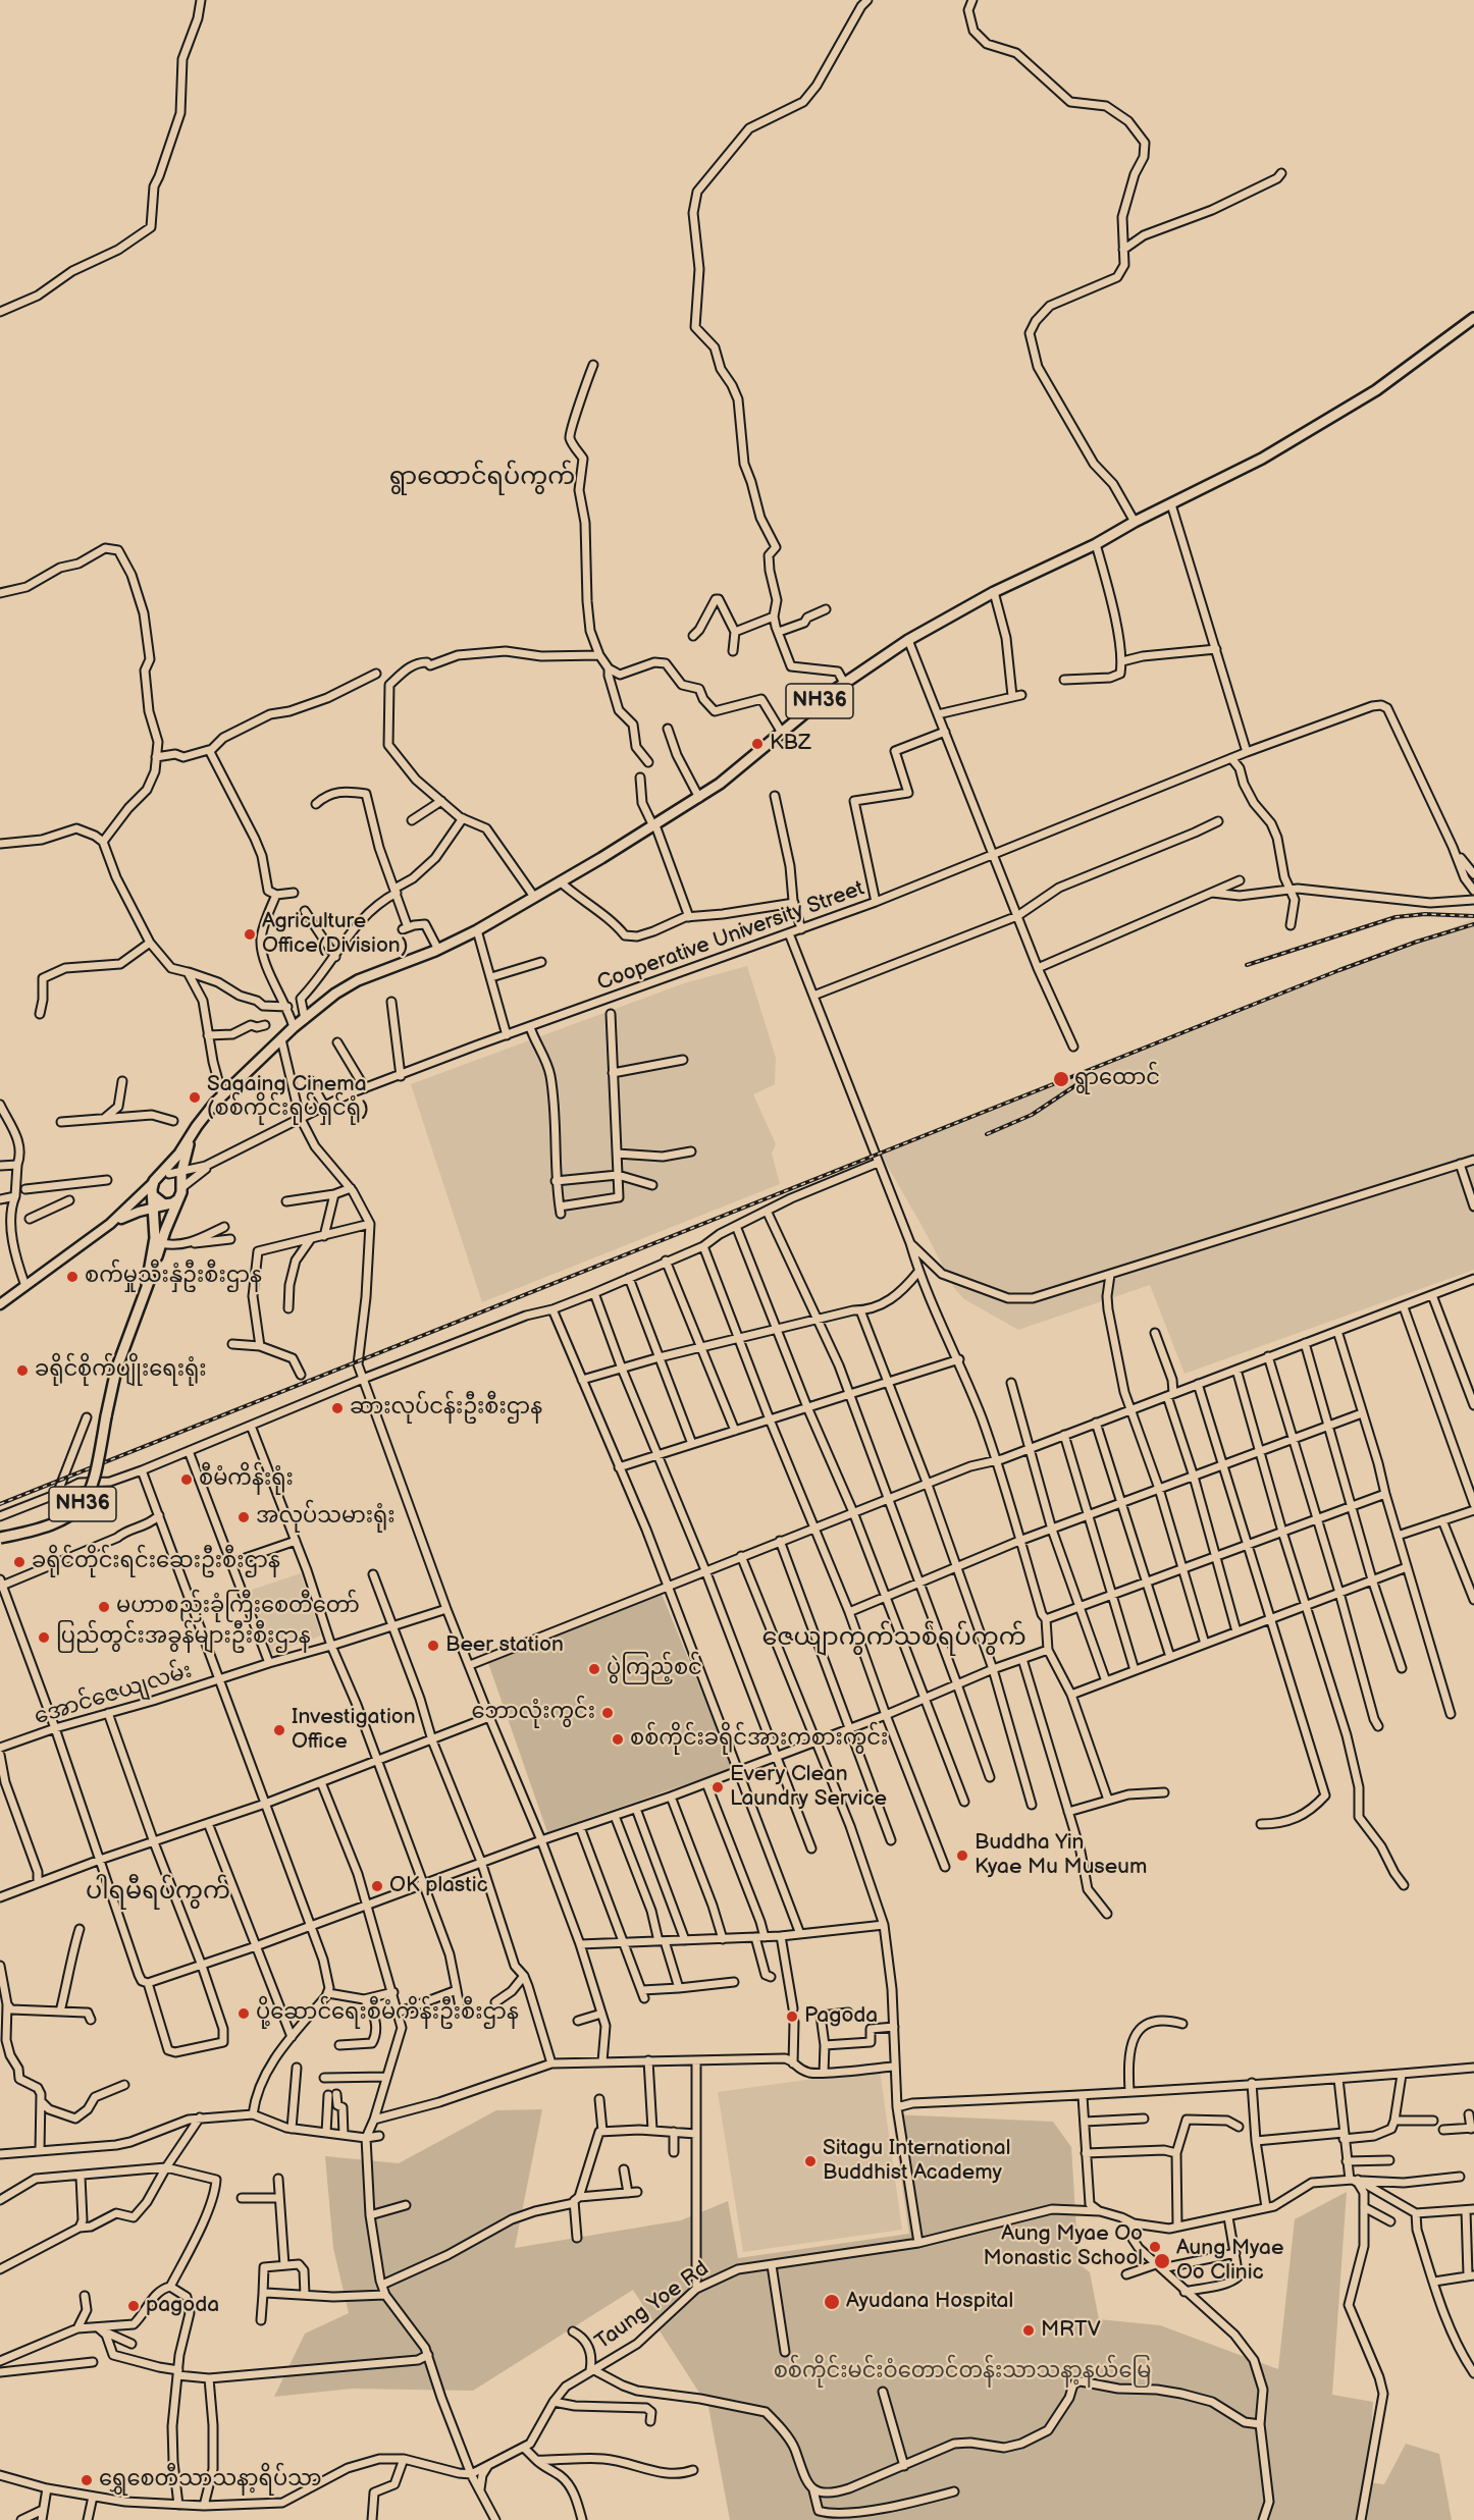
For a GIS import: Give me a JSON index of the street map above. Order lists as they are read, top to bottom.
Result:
{
  "streets": {
    "highway": ["NH36"],
    "street": ["Cooperative University Street", "အောင်ဇေယျလမ်း", "Taung Yoe Rd"]
  },
  "crossings": [
    ["NH36", "Cooperative University Street"]
  ],
  "districts": ["ရွာထောင်ရပ်ကွက်", "ဇေယျာကွက်သစ်ရပ်ကွက်", "ပါရမီရပ်ကွက်"],
  "parks": ["စစ်ကိုင်းမင်းဝံတောင်တန်းသာသနာ့နယ်မြေ"],
  "places": [
    "KBZ",
    "Agriculture Office(Division)",
    "ရွာထောင်",
    "Sagaing Cinema (စစ်ကိုင်းရုပ်ရှင်ရုံ)",
    "စက်မှုသီးနှံဦးစီးဌာန",
    "ခရိုင်စိုက်ပျိုးရေးရုံး",
    "ဆားလုပ်ငန်းဦးစီးဌာန",
    "စီမံကိန်းရုံး‌",
    "အလုပ်သမားရုံး",
    "ခရိုင်တိုင်းရင်းဆေးဦးစီးဌာန",
    "မဟာစည်းခုံကြီးစေတီတော်",
    "ပြည်တွင်းအခွန်များဦးစီးဌာန",
    "Beer station",
    "ပွဲကြည့်စင်",
    "ဘောလုံးကွင်း",
    "Investigation Office",
    "စစ်ကိုင်းခရိုင်အားကစားကွင်း",
    "Every Clean Laundry Service",
    "Buddha Yin Kyae Mu Museum",
    "OK plastic",
    "ပို့ဆောင်ရေးစီမံကိန်းဦးစီးဌာန",
    "Pagoda",
    "Sitagu International Buddhist Academy",
    "Aung Myae Oo Monastic School",
    "Aung Myae Oo Clinic",
    "Ayudana Hospital",
    "pagoda",
    "MRTV",
    "ရွှေစေတီသာသနာ့ရိပ်သာ"
  ]
}
